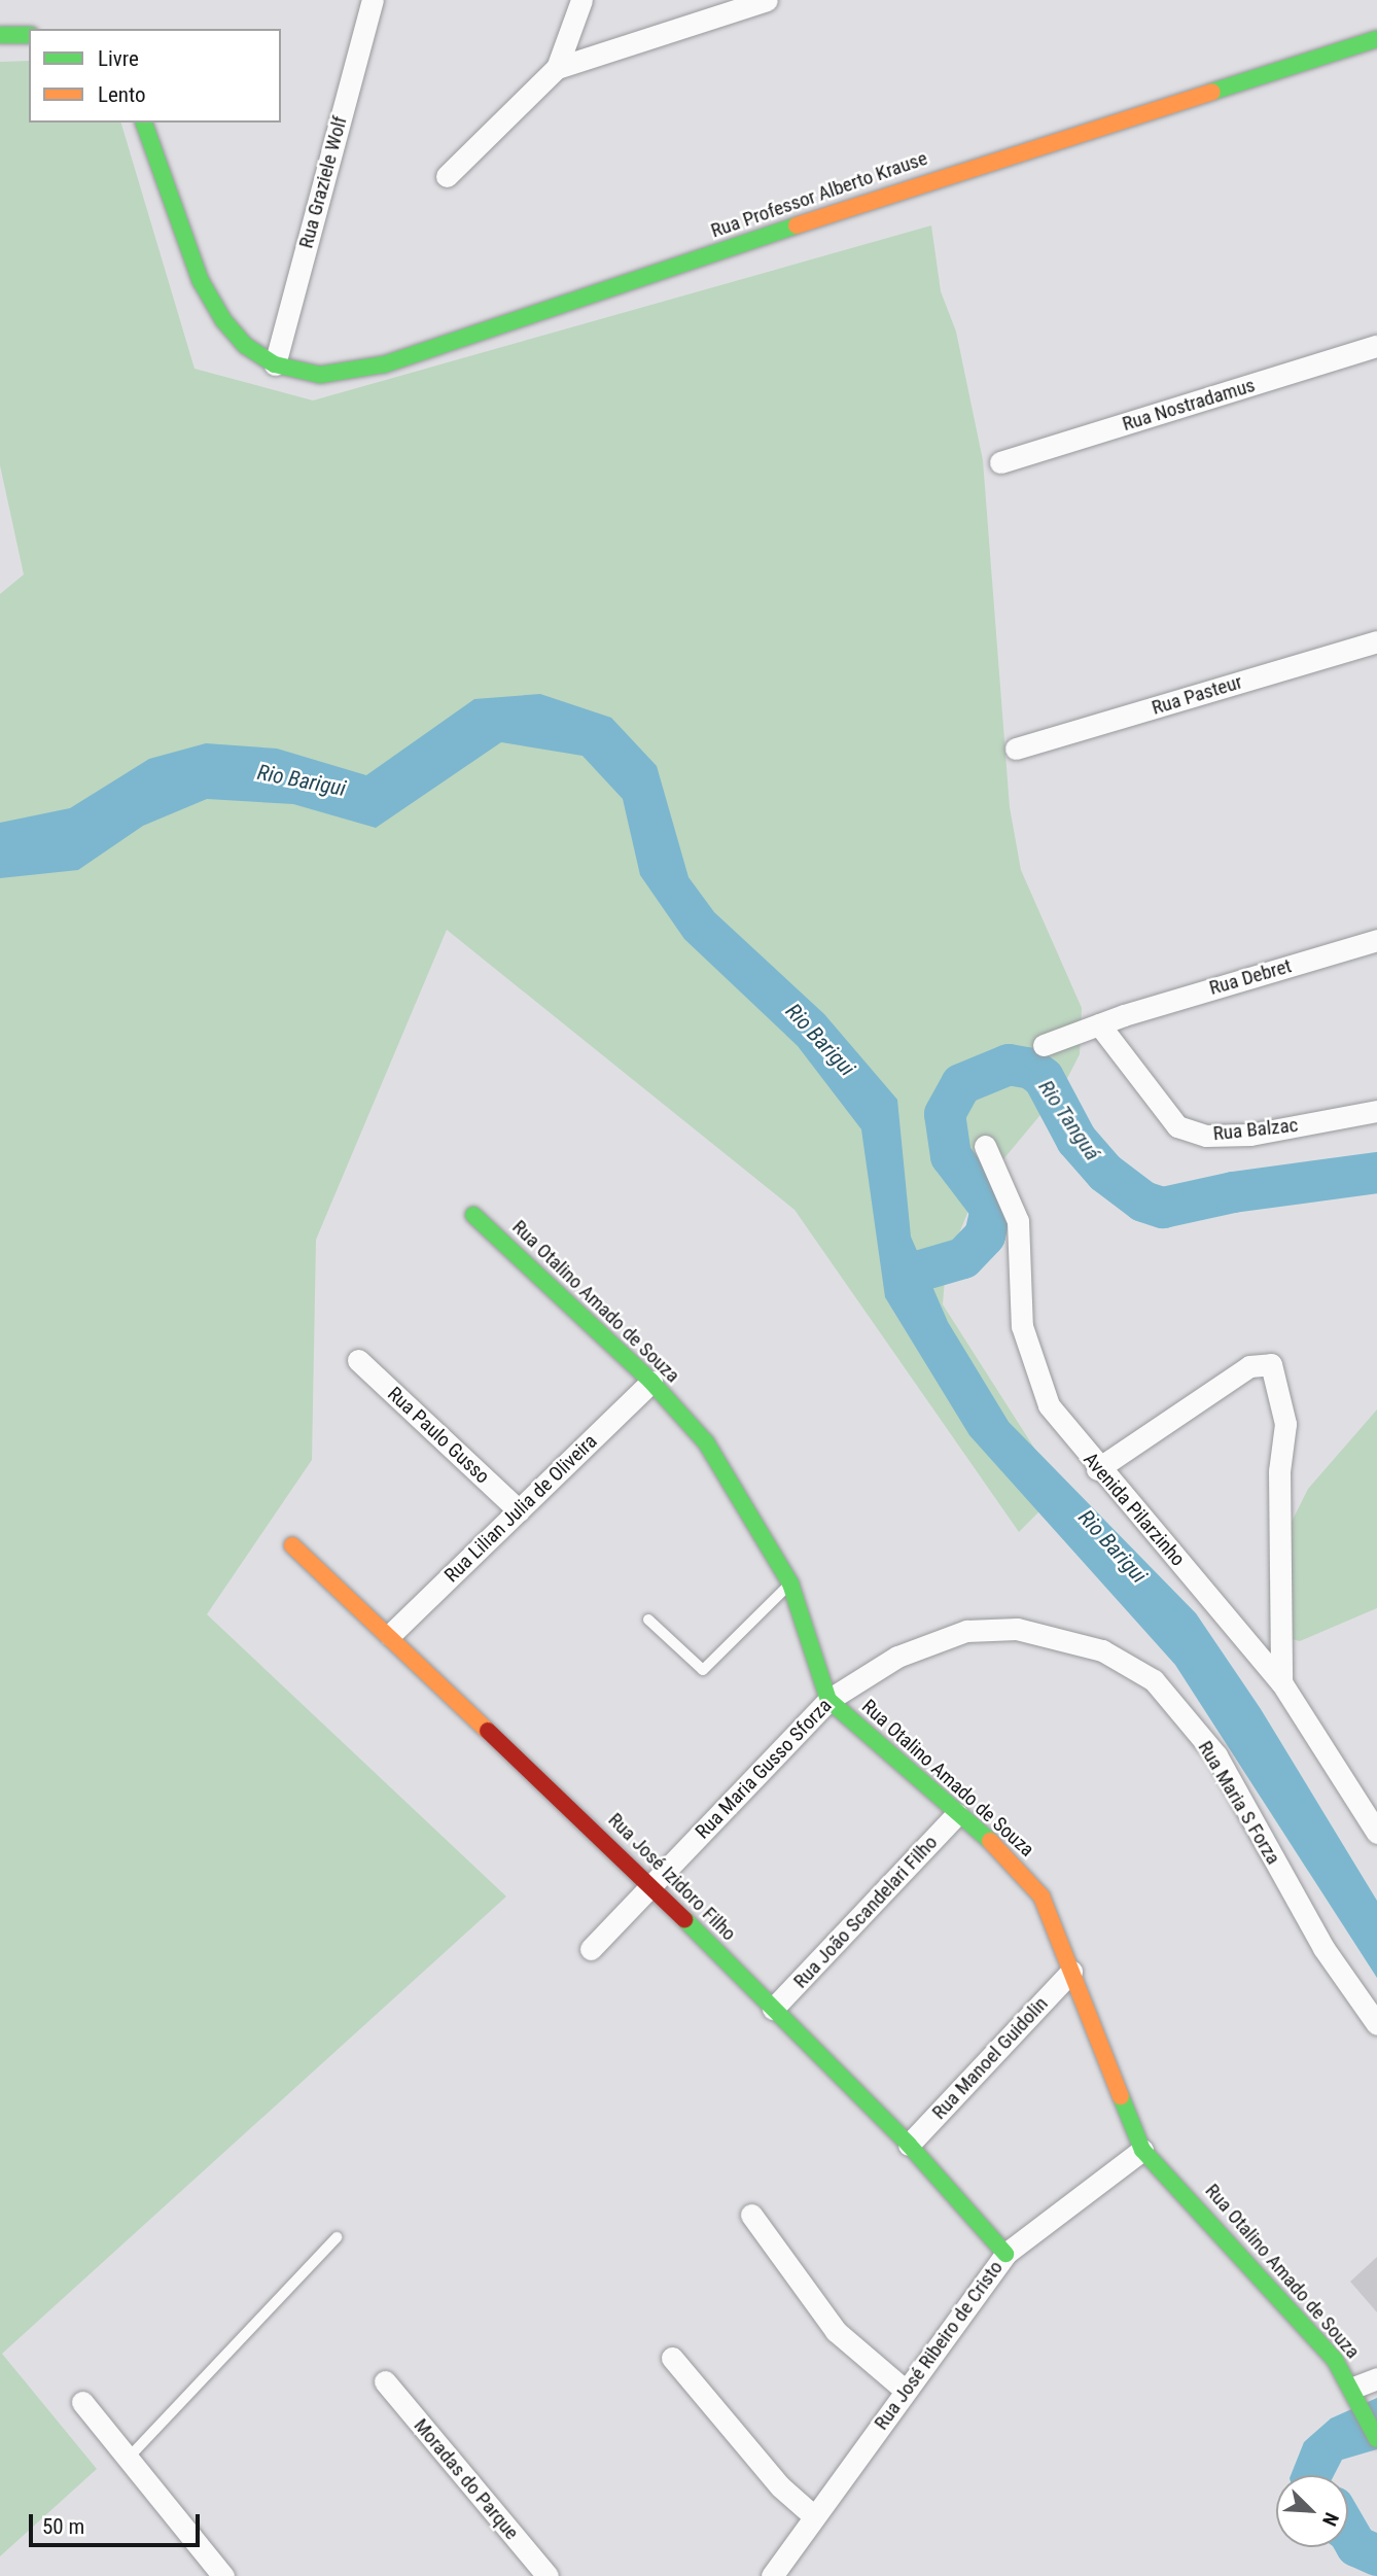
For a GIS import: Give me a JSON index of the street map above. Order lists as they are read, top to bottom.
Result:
{
  "streets": {
    "street": [
      "Rua Graziele Wolf",
      "Rua Professor Alberto Krause",
      "Rua Nostradamus",
      "Rua Pasteur",
      "Rua Debret",
      "Rua Balzac",
      "Rua Otalino Amado de Souza",
      "Rua Paulo Gusso",
      "Rua Lilian Julia de Oliveira",
      "Avenida Pilarzinho",
      "Rua Maria Gusso Sforza",
      "Rua Maria S Forza",
      "Rua José Izidoro Filho",
      "Rua João Scandelari Filho",
      "Rua Manoel Guidolin",
      "Rua José Ribeiro de Cristo",
      "Moradas do Parque"
    ]
  },
  "crossings": [
    ["Rua Graziele Wolf", "Rua Professor Alberto Krause"],
    ["Rua Debret", "Rua Balzac"],
    ["Rua Otalino Amado de Souza", "Rua Lilian Julia de Oliveira"],
    ["Rua Otalino Amado de Souza", "Rua Maria Gusso Sforza"],
    ["Rua Otalino Amado de Souza", "Rua João Scandelari Filho"],
    ["Rua Otalino Amado de Souza", "Rua Manoel Guidolin"],
    ["Rua Otalino Amado de Souza", "Rua José Ribeiro de Cristo"],
    ["Rua Paulo Gusso", "Rua Lilian Julia de Oliveira"],
    ["Rua Lilian Julia de Oliveira", "Rua José Izidoro Filho"],
    ["Rua Maria Gusso Sforza", "Rua Maria S Forza"],
    ["Rua Maria Gusso Sforza", "Rua José Izidoro Filho"],
    ["Rua José Izidoro Filho", "Rua João Scandelari Filho"],
    ["Rua José Izidoro Filho", "Rua Manoel Guidolin"],
    ["Rua José Izidoro Filho", "Rua José Ribeiro de Cristo"]
  ],
  "water": ["Rio Barigui", "Rio Tanguá"],
  "legend": ["Livre", "Lento"],
  "scale_bar": "50 m",
  "north": "bottom right"
}
